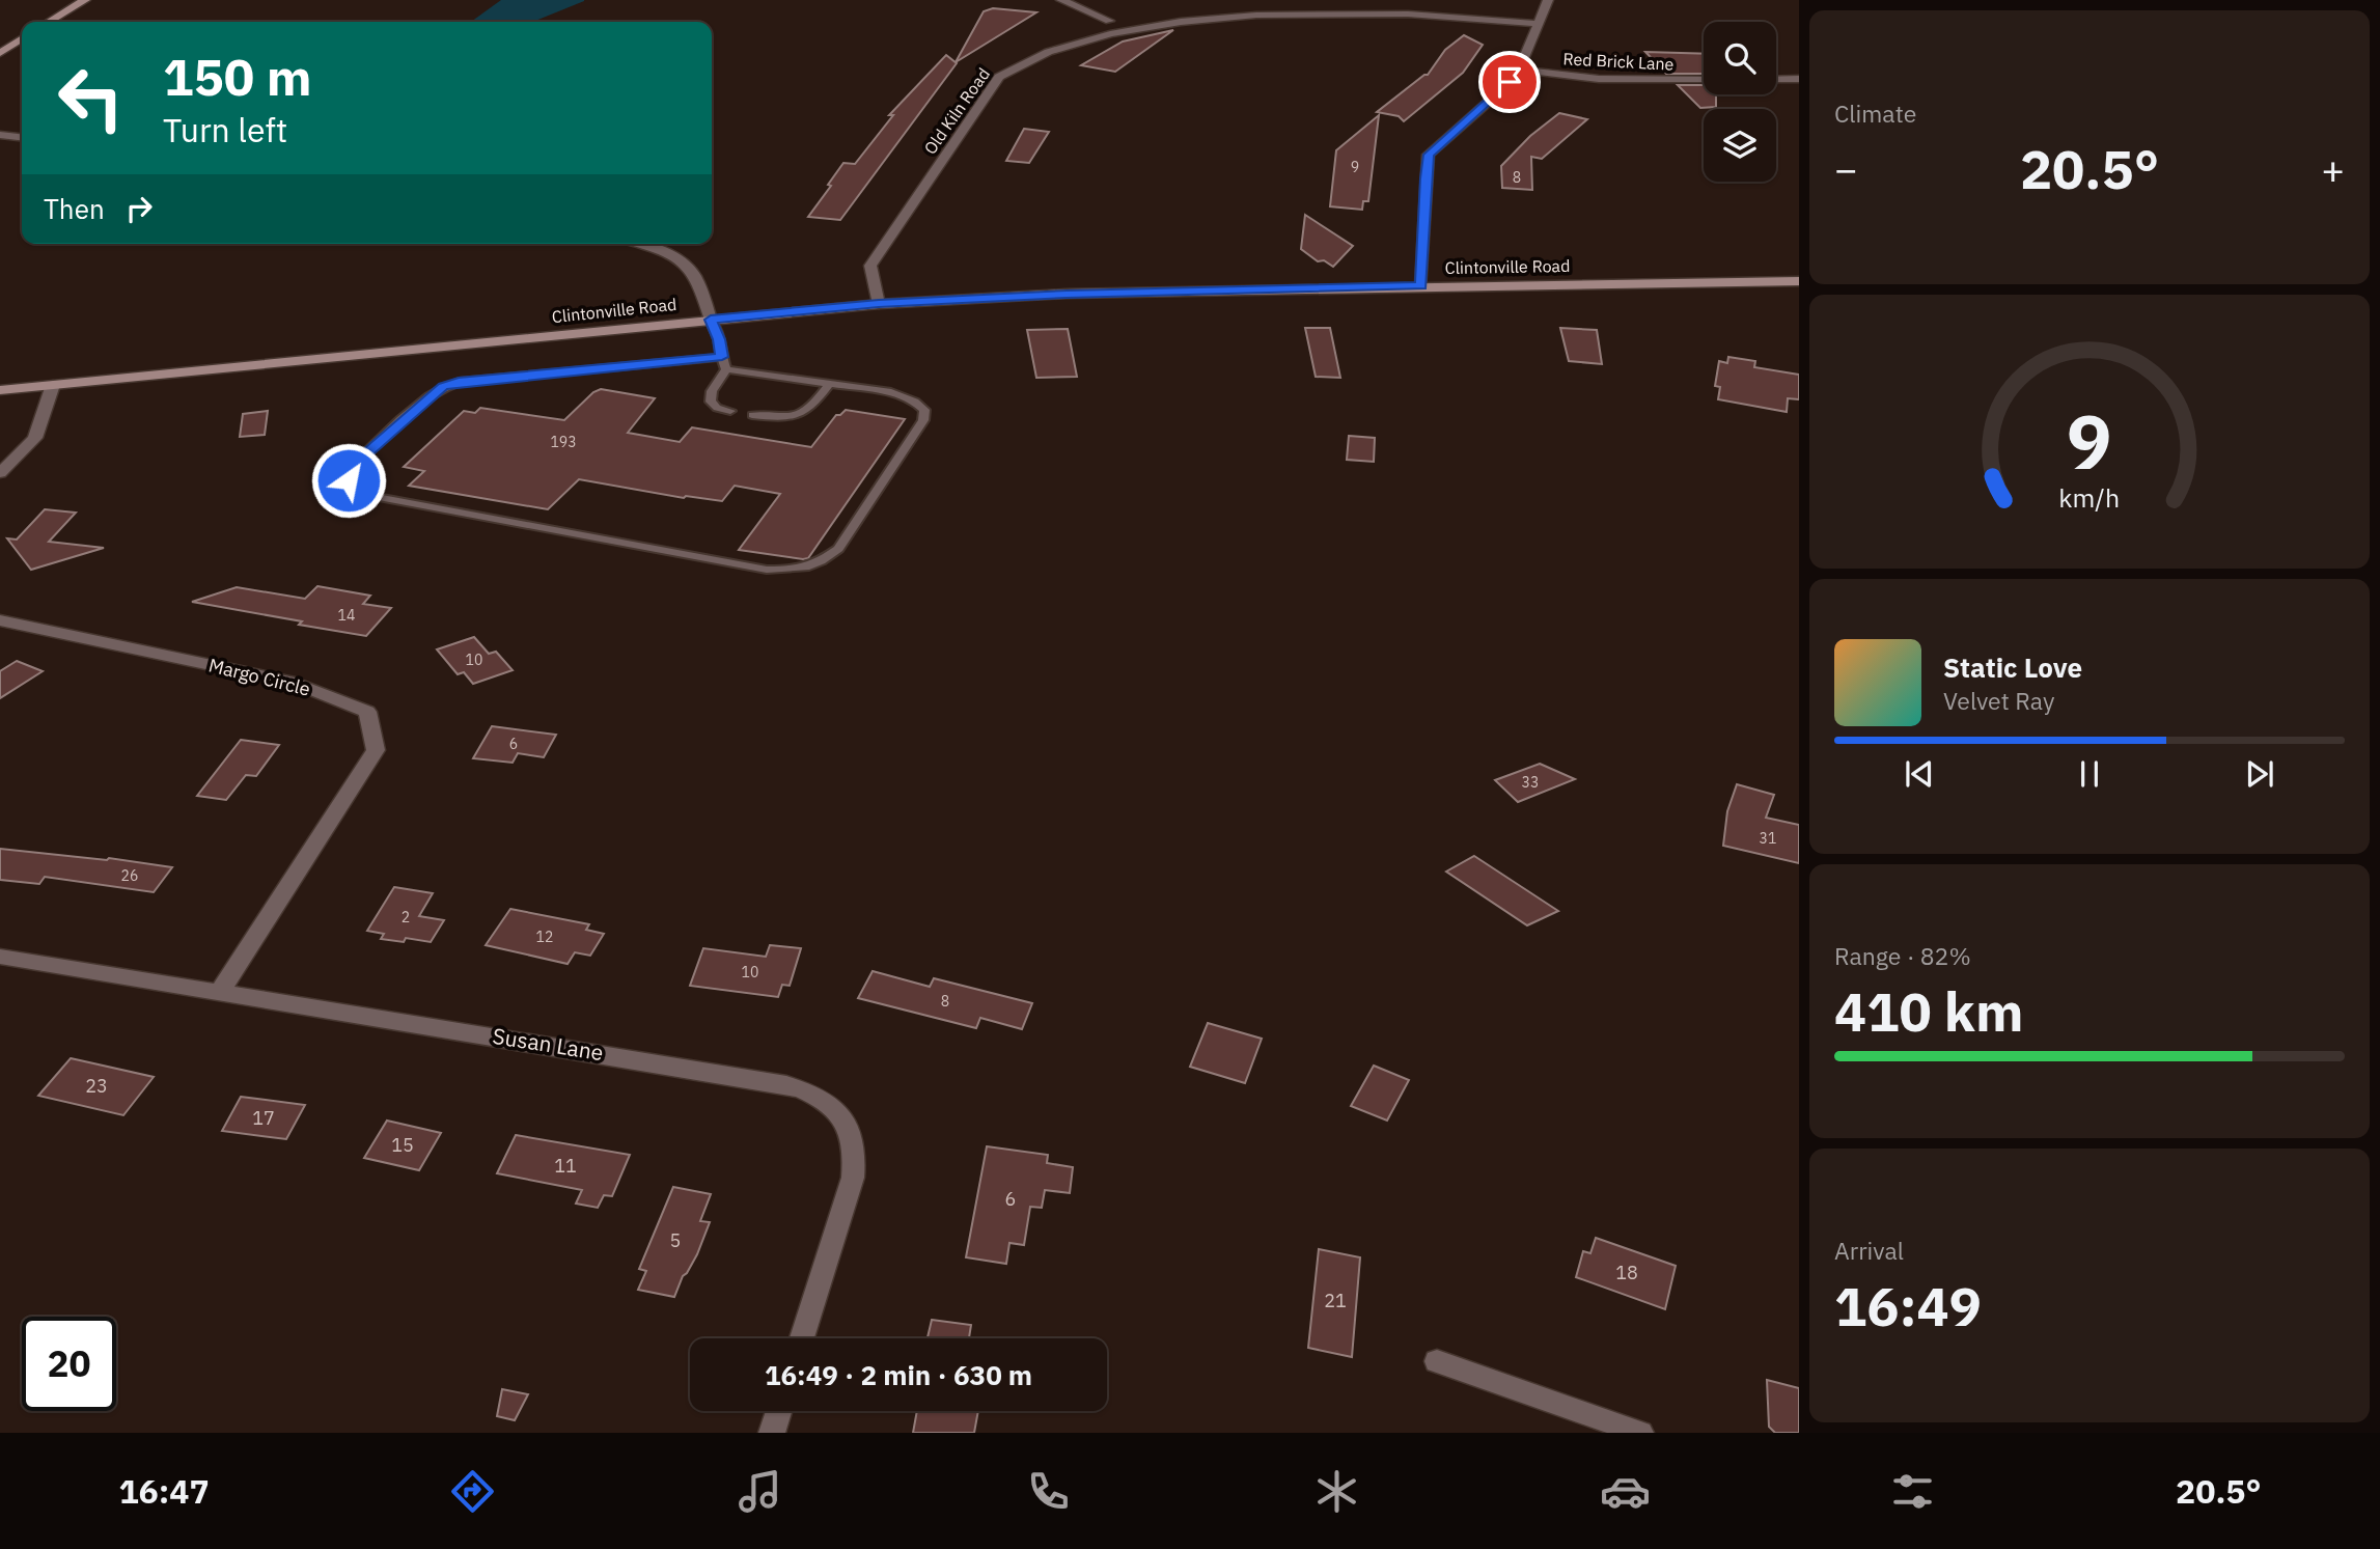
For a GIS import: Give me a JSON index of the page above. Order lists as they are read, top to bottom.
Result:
{
  "streets": {
    "main road": ["Clintonville Road"],
    "street": [
      "Red Brick Lane",
      "Old Kiln Road",
      "Margo Circle",
      "Susan Lane"
    ]
  },
  "crossings": [
    ["Old Kiln Road", "Clintonville Road"],
    ["Margo Circle", "Susan Lane"]
  ],
  "house_numbers": [
    "9",
    "8",
    "193",
    "14",
    "10",
    "6",
    "33",
    "31",
    "26",
    "2",
    "12",
    "10",
    "8",
    "23",
    "17",
    "15",
    "11",
    "6",
    "5",
    "18",
    "21"
  ],
  "page": {
    "tile": [
      "Climate",
      ["Range · 82%", "410 km"],
      ["Arrival", "16:49"]
    ],
    "turn": ["150 m", "Turn left"],
    "heat": ["−", "20.5°", "+"],
    "then": "Then",
    "song": ["Static Love", "Velvet Ray"],
    "limit": "20",
    "trip": "16:49 · 2 min · 630 m",
    "tabs": ["16:47", "20.5°"],
    "gauge": ["9", "km/h"]
  }
}
